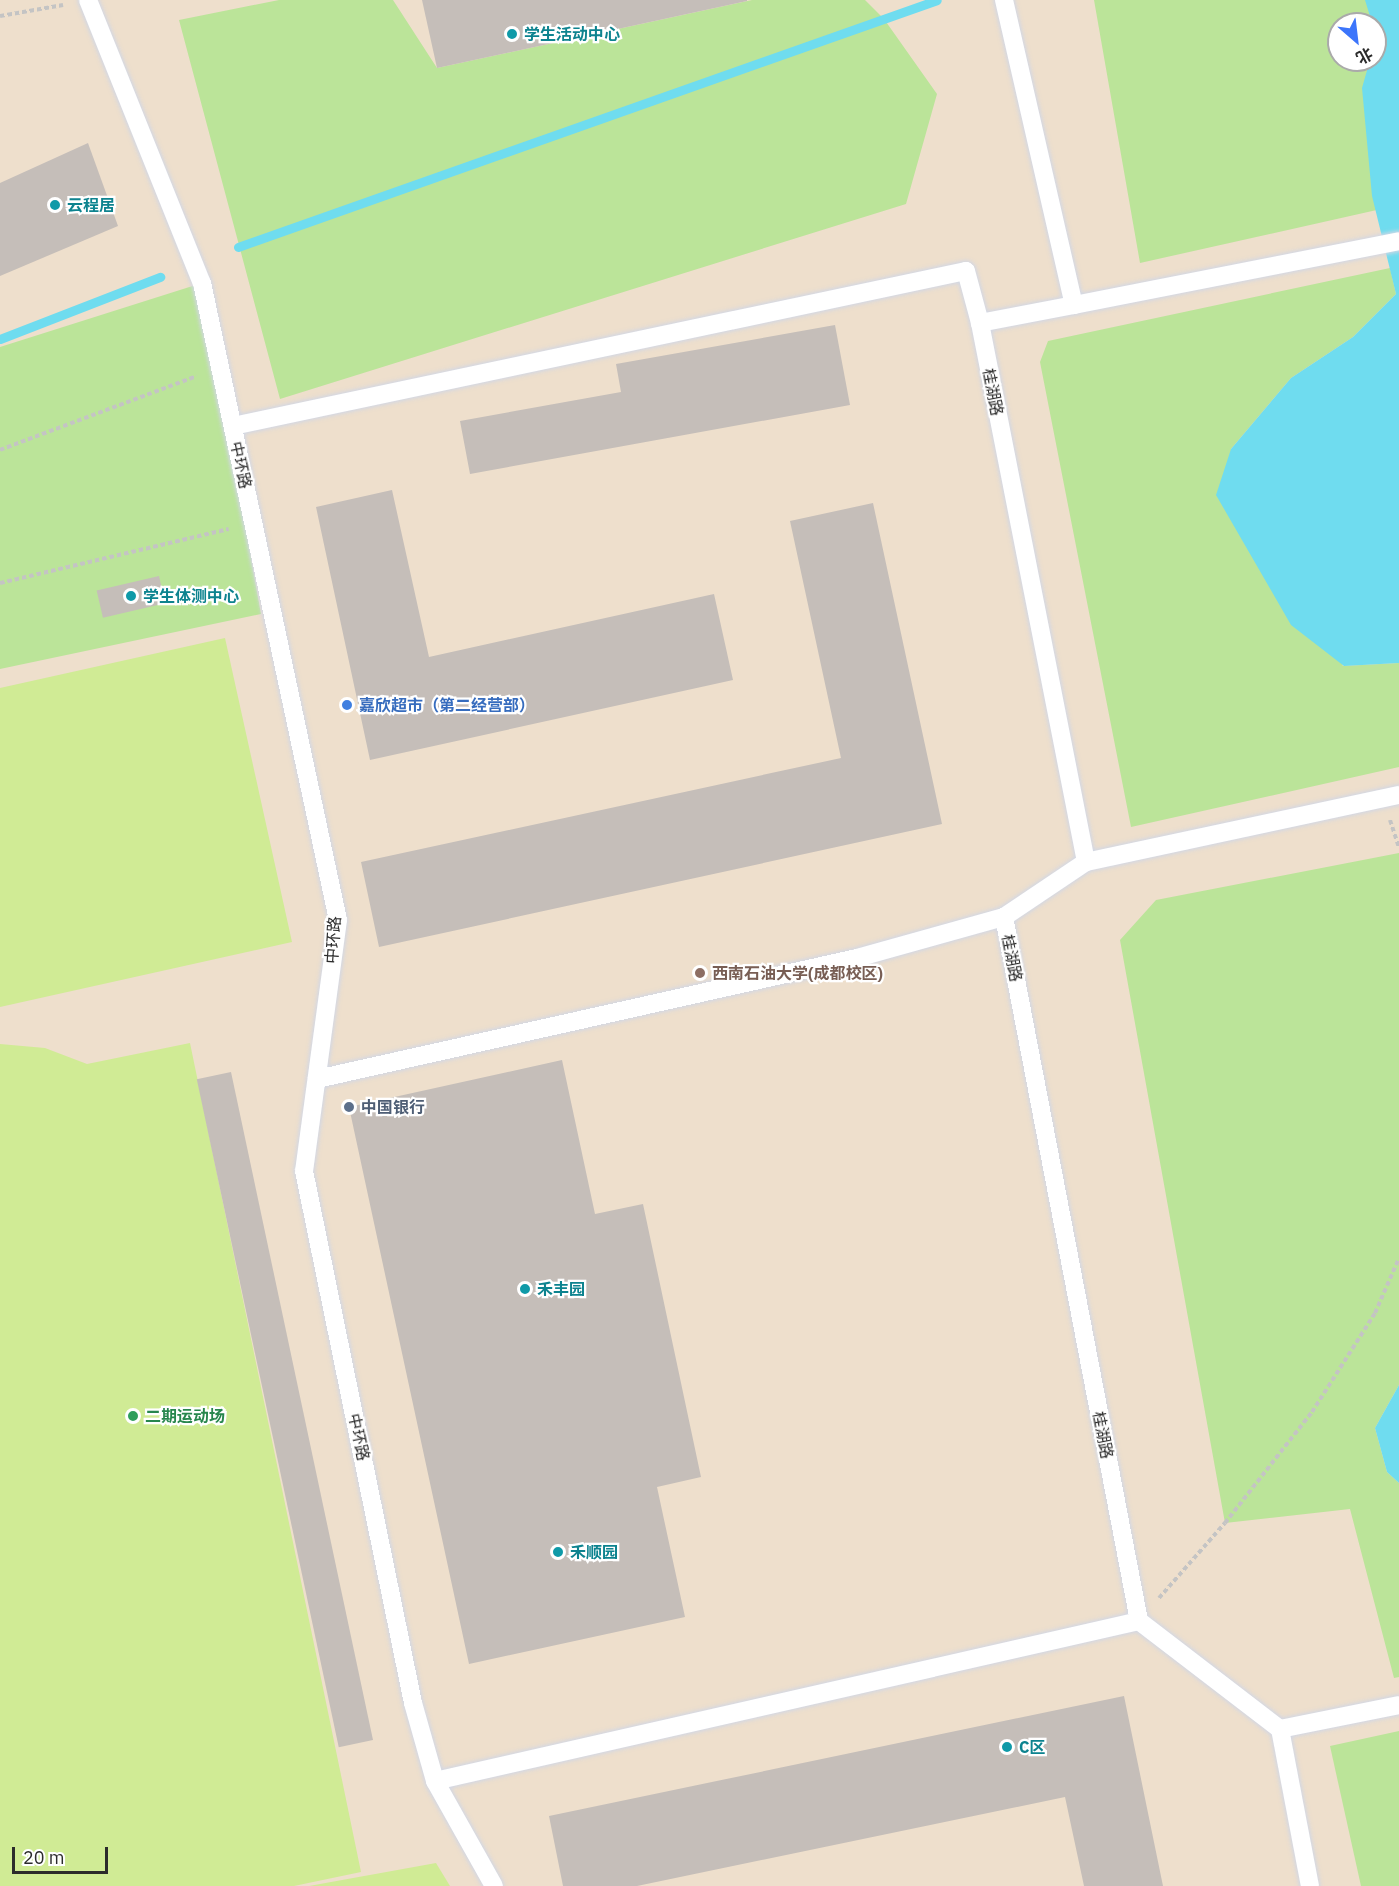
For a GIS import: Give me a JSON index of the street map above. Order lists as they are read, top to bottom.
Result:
{
  "streets": {
    "lane": ["桂湖路", "中环路"]
  },
  "crossings": [
    ["桂湖路", "中环路"]
  ],
  "places": [
    "学生活动中心",
    "云程居",
    "学生体测中心",
    "嘉欣超市（第二经营部）",
    "西南石油大学(成都校区)",
    "中国银行",
    "禾丰园",
    "二期运动场",
    "禾顺园",
    "C区"
  ],
  "scale_bar": "20 m",
  "north": "bottom right"
}
